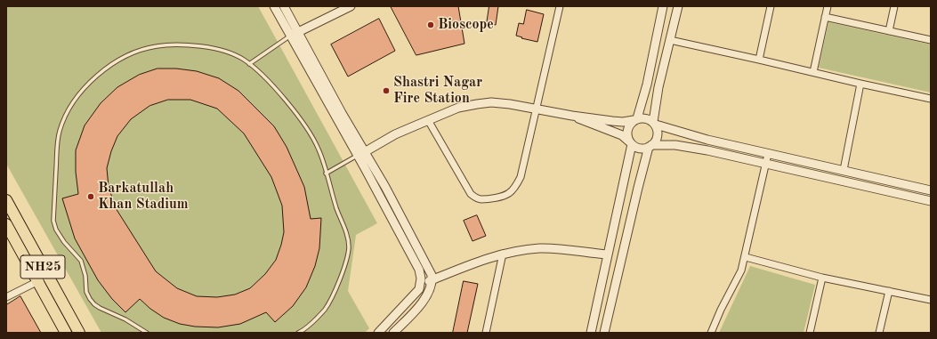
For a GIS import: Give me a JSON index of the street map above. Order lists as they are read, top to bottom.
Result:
{
  "streets": {
    "main road": ["NH25"]
  },
  "places": ["Bioscope", "Shastri Nagar Fire Station", "Barkatullah Khan Stadium"]
}
